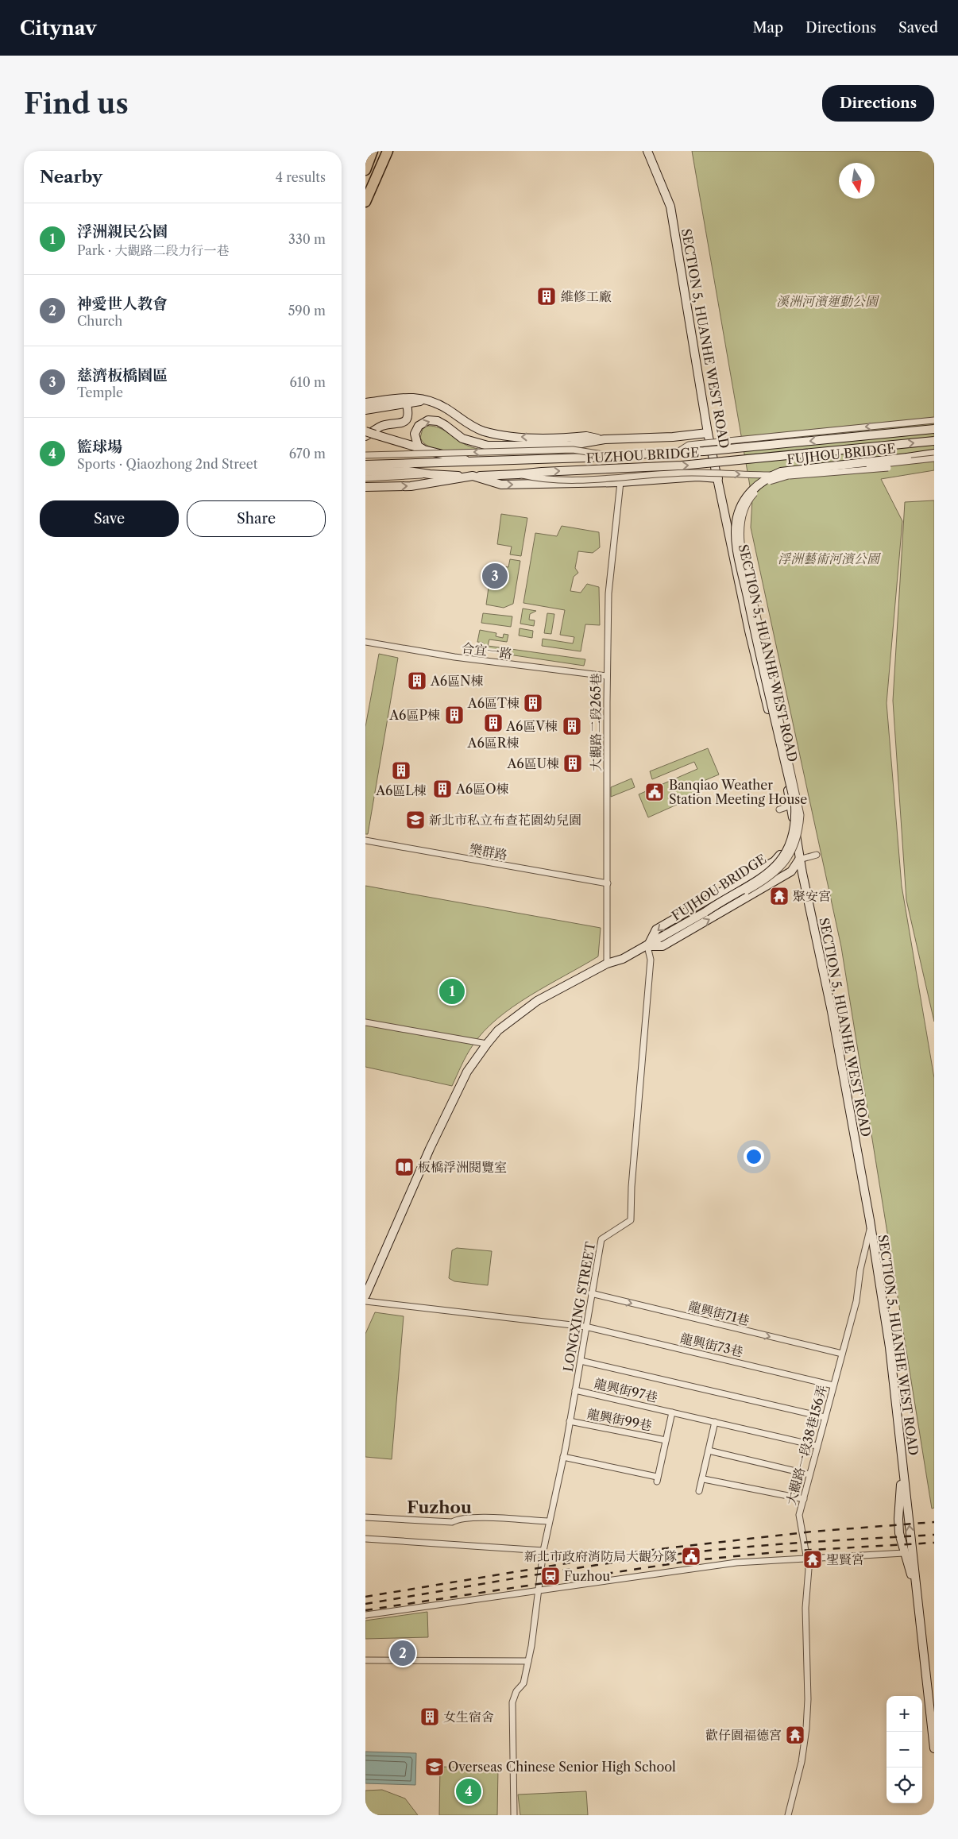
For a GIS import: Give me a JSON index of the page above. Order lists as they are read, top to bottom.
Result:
{
  "streets": {
    "main road": ["SECTION 5, HUANHE WEST ROAD", "FUJHOU BRIDGE", "FUZHOU BRIDGE"],
    "street": [
      "合宜一路",
      "大觀路二段265巷",
      "樂群路",
      "LONGXING STREET",
      "龍興街71巷",
      "龍興街73巷",
      "龍興街97巷",
      "龍興街99巷",
      "大觀路一段38巷156弄"
    ]
  },
  "crossings": [
    ["SECTION 5, HUANHE WEST ROAD", "大觀路一段38巷156弄"],
    ["FUJHOU BRIDGE", "大觀路二段265巷"],
    ["FUJHOU BRIDGE", "LONGXING STREET"],
    ["合宜一路", "大觀路二段265巷"],
    ["大觀路二段265巷", "樂群路"],
    ["LONGXING STREET", "龍興街71巷"],
    ["LONGXING STREET", "龍興街73巷"],
    ["LONGXING STREET", "龍興街97巷"],
    ["LONGXING STREET", "龍興街99巷"],
    ["龍興街71巷", "大觀路一段38巷156弄"],
    ["龍興街73巷", "大觀路一段38巷156弄"],
    ["龍興街97巷", "大觀路一段38巷156弄"]
  ],
  "one_way": ["龍興街71巷"],
  "districts": ["Fuzhou"],
  "parks": ["溪洲河濱運動公園", "浮洲藝術河濱公園"],
  "places": {
    "building": [
      "維修工廠",
      "A6區N棟",
      "A6區T棟",
      "A6區P棟",
      "A6區R棟",
      "A6區V棟",
      "A6區U棟",
      "A6區L棟",
      "A6區O棟",
      "女生宿舍"
    ],
    "public building": ["Banqiao Weather Station Meeting House", "新北市政府消防局大觀分隊"],
    "school or university": ["新北市私立布查花園幼兒園", "Overseas Chinese Senior High School"],
    "temple": ["聚安宮", "聖賢宮", "歡仔園福德宮"],
    "library": ["板橋浮洲閱覽室"],
    "station": ["Fuzhou"]
  },
  "north": "bottom",
  "page": {
    "header": "Citynav",
    "nav": ["Map", "Directions", "Saved"],
    "buttons": [
      "Directions",
      ["Save", "Share"]
    ],
    "title": "Find us",
    "heading": ["Nearby", "4 results"],
    "list": [
      {
        "mark": "1",
        "name": "浮洲親民公園",
        "note": "Park · 大觀路二段力行一巷",
        "value": "330 m"
      },
      {
        "mark": "2",
        "name": "神愛世人教會",
        "note": "Church",
        "value": "590 m"
      },
      {
        "mark": "3",
        "name": "慈濟板橋園區",
        "note": "Temple",
        "value": "610 m"
      },
      {
        "mark": "4",
        "name": "籃球場",
        "note": "Sports · Qiaozhong 2nd Street",
        "value": "670 m"
      }
    ],
    "pins": [
      "3",
      "1",
      "2",
      "4"
    ],
    "map_buttons": ["+", "−"]
  }
}
